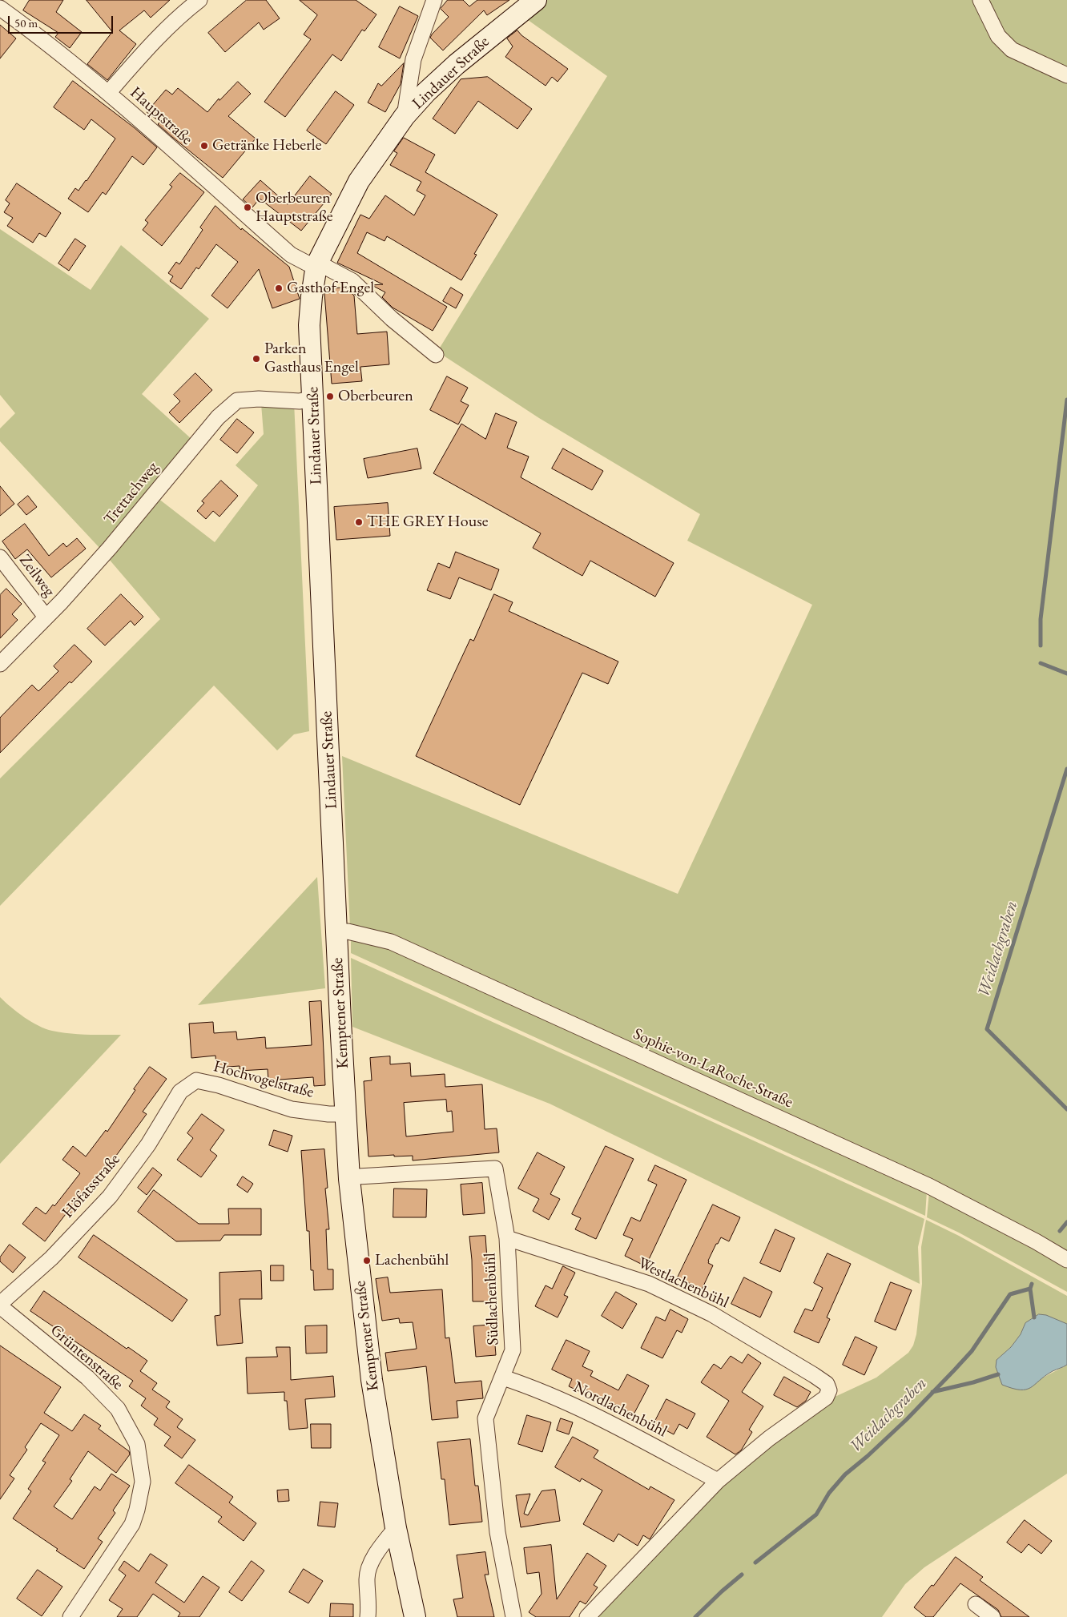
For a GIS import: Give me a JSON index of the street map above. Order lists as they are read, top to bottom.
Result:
{
  "streets": {
    "main road": ["Lindauer Straße", "Kemptener Straße"],
    "street": [
      "Hauptstraße",
      "Trettachweg",
      "Zeilweg",
      "Sophie-von-LaRoche-Straße",
      "Hochvogelstraße",
      "Höfatsstraße",
      "Westlachenbühl",
      "Südlachenbühl",
      "Grüntenstraße",
      "Nordlachenbühl"
    ]
  },
  "crossings": [
    ["Lindauer Straße", "Hauptstraße"],
    ["Lindauer Straße", "Trettachweg"],
    ["Lindauer Straße", "Kemptener Straße"],
    ["Lindauer Straße", "Sophie-von-LaRoche-Straße"],
    ["Trettachweg", "Zeilweg"],
    ["Kemptener Straße", "Sophie-von-LaRoche-Straße"],
    ["Kemptener Straße", "Hochvogelstraße"],
    ["Kemptener Straße", "Südlachenbühl"],
    ["Hochvogelstraße", "Höfatsstraße"],
    ["Höfatsstraße", "Grüntenstraße"],
    ["Westlachenbühl", "Südlachenbühl"],
    ["Westlachenbühl", "Nordlachenbühl"],
    ["Südlachenbühl", "Nordlachenbühl"]
  ],
  "water": ["Weidachgraben"],
  "places": [
    "Getränke Heberle",
    "Oberbeuren Hauptstraße",
    "Gasthof Engel",
    "Parken Gasthaus Engel",
    "Oberbeuren",
    "THE GREY House",
    "Lachenbühl"
  ],
  "scale_bar": "50 m"
}
